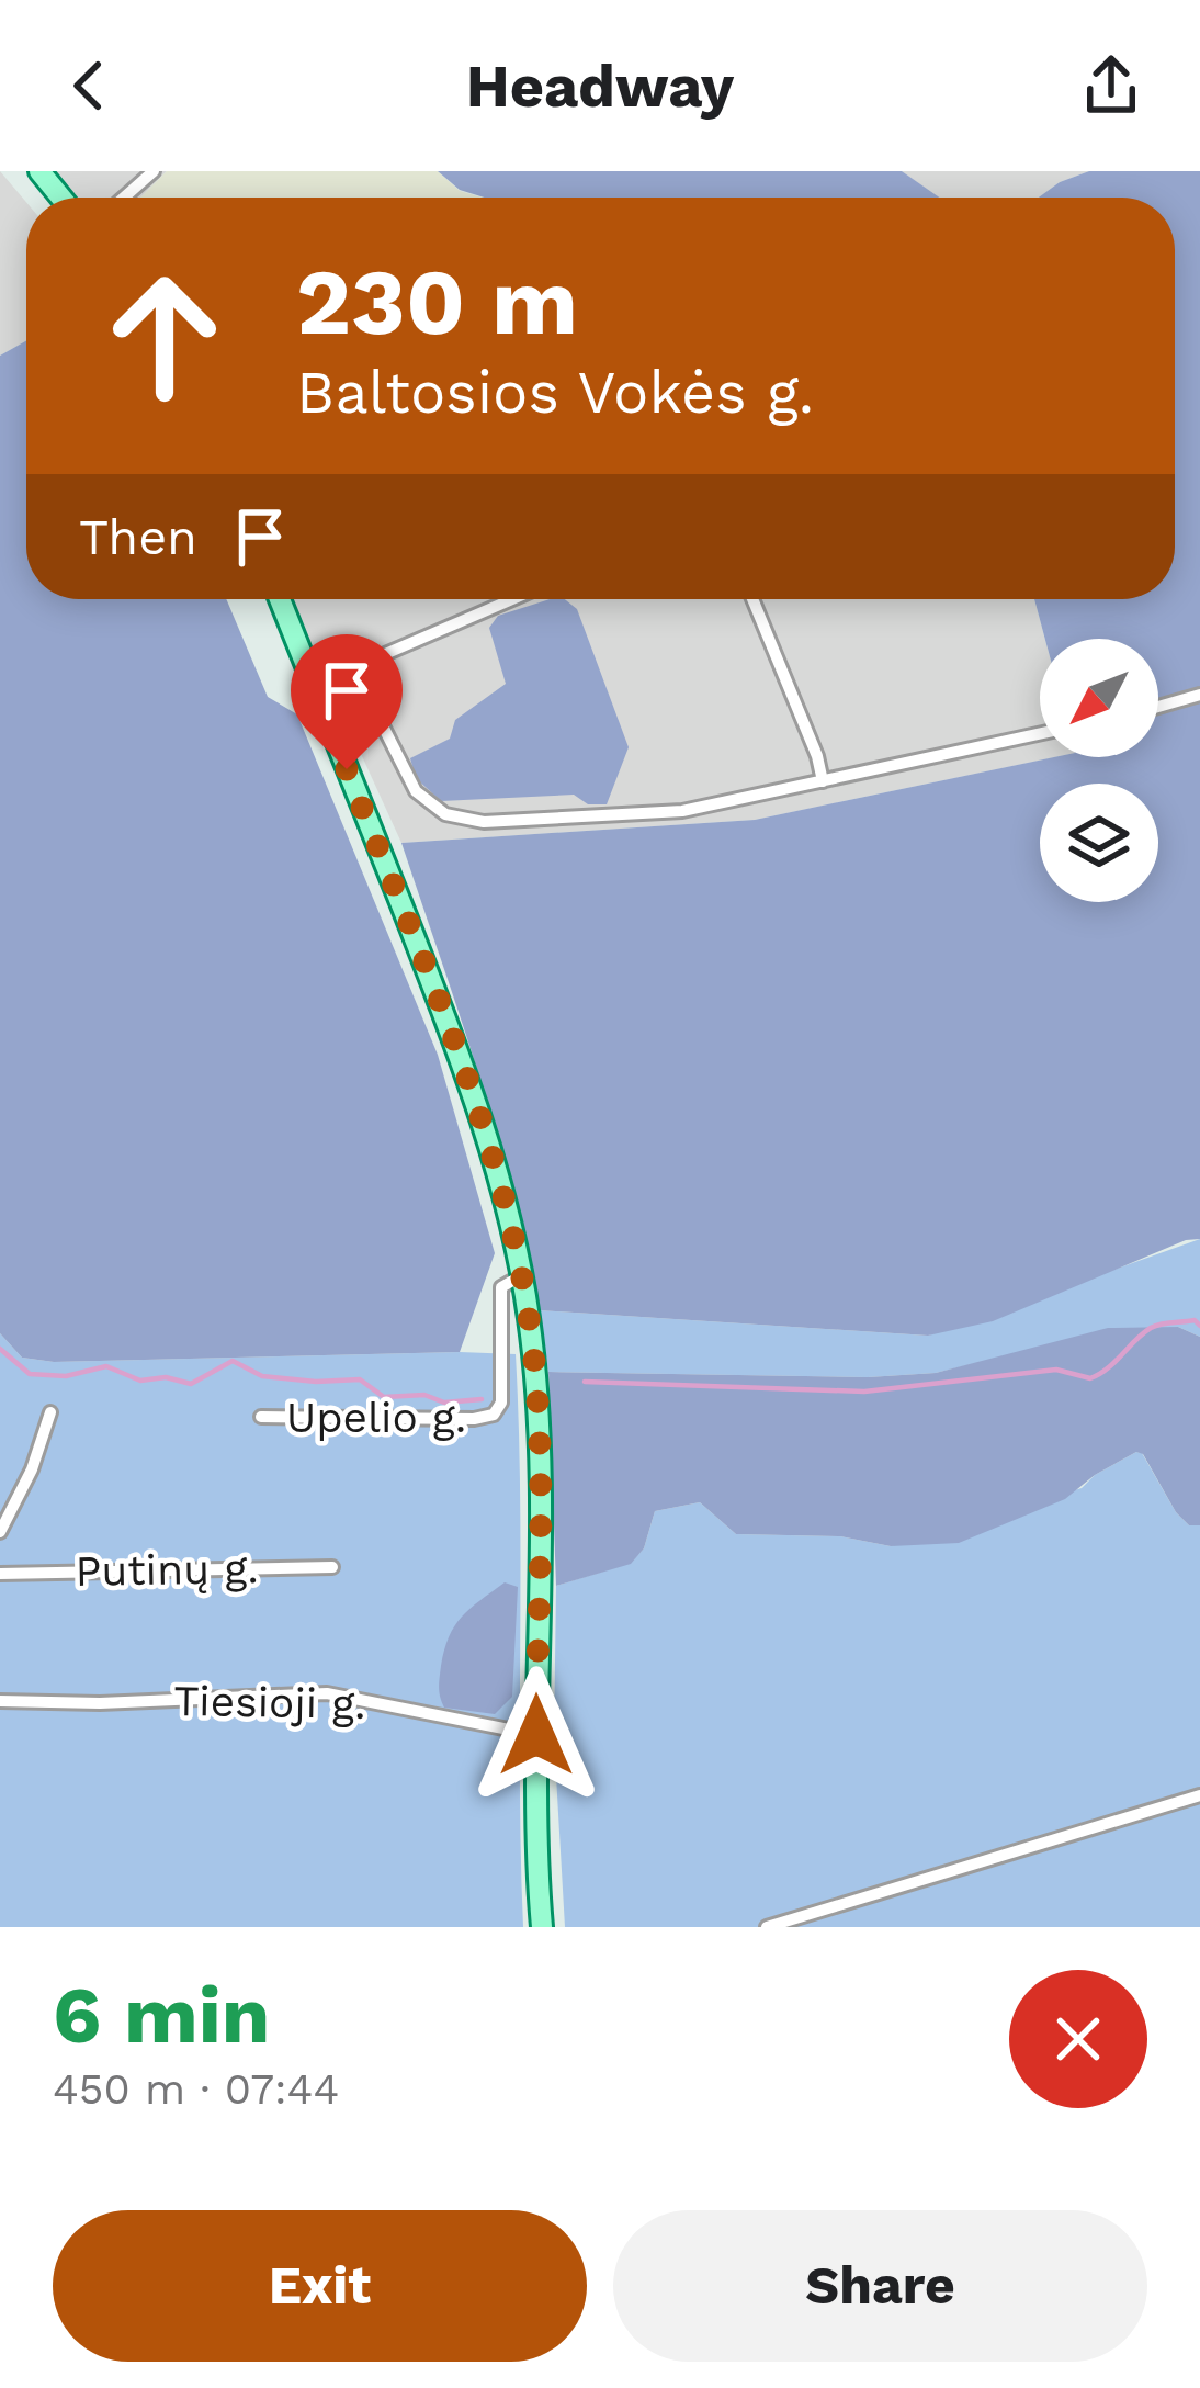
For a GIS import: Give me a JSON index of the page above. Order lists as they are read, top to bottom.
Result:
{
  "streets": {
    "street": ["Upelio g.", "Putinų g.", "Tiesioji g."]
  },
  "north": "bottom left",
  "page": {
    "header": "Headway",
    "turn": ["230 m", "Baltosios Vokės g."],
    "then": "Then",
    "heading": ["6 min", "450 m · 07:44"],
    "buttons": ["Exit", "Share"]
  }
}
